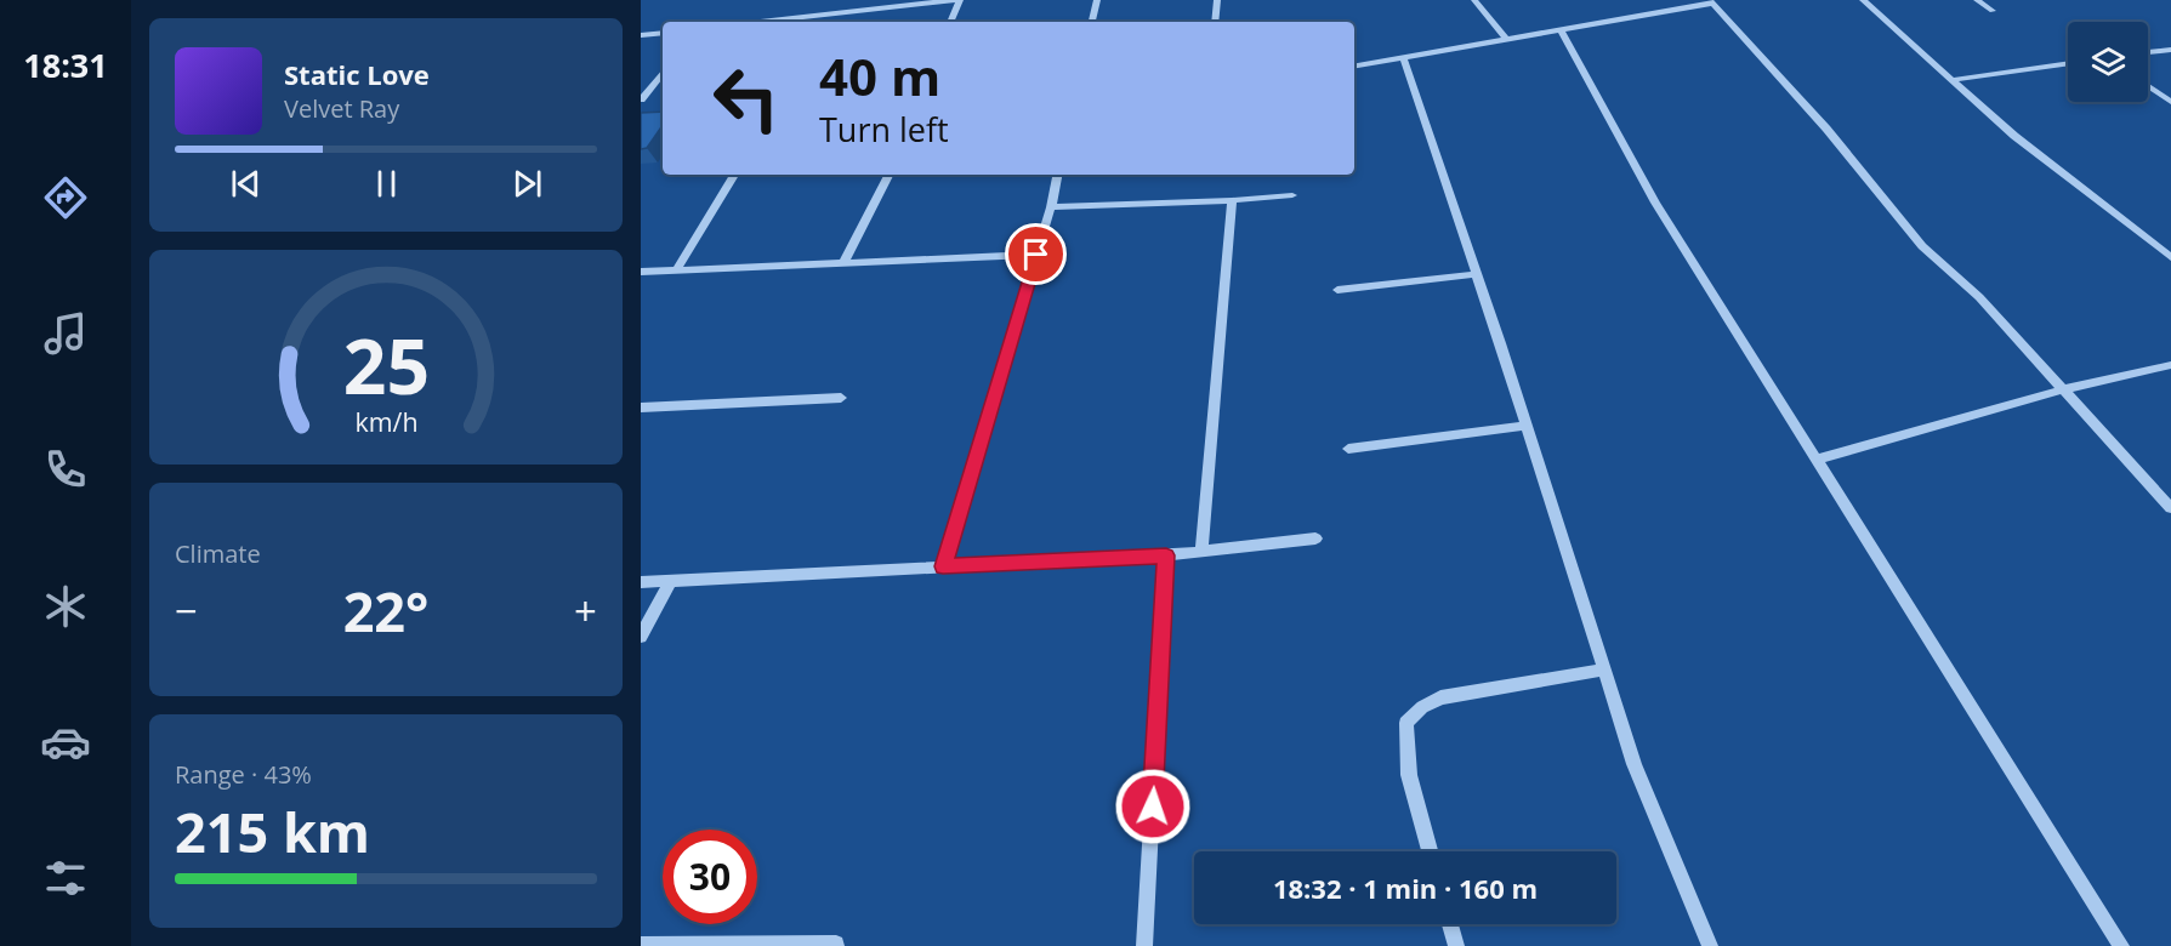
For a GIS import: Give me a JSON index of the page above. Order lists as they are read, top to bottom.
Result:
{
  "page": {
    "tabs": "18:31",
    "turn": ["40 m", "Turn left"],
    "song": ["Static Love", "Velvet Ray"],
    "tile": [
      "Climate",
      ["Range · 43%", "215 km"]
    ],
    "heat": ["−", "22°", "+"],
    "limit": "30",
    "trip": "18:32 · 1 min · 160 m",
    "gauge": ["25", "km/h"]
  }
}
